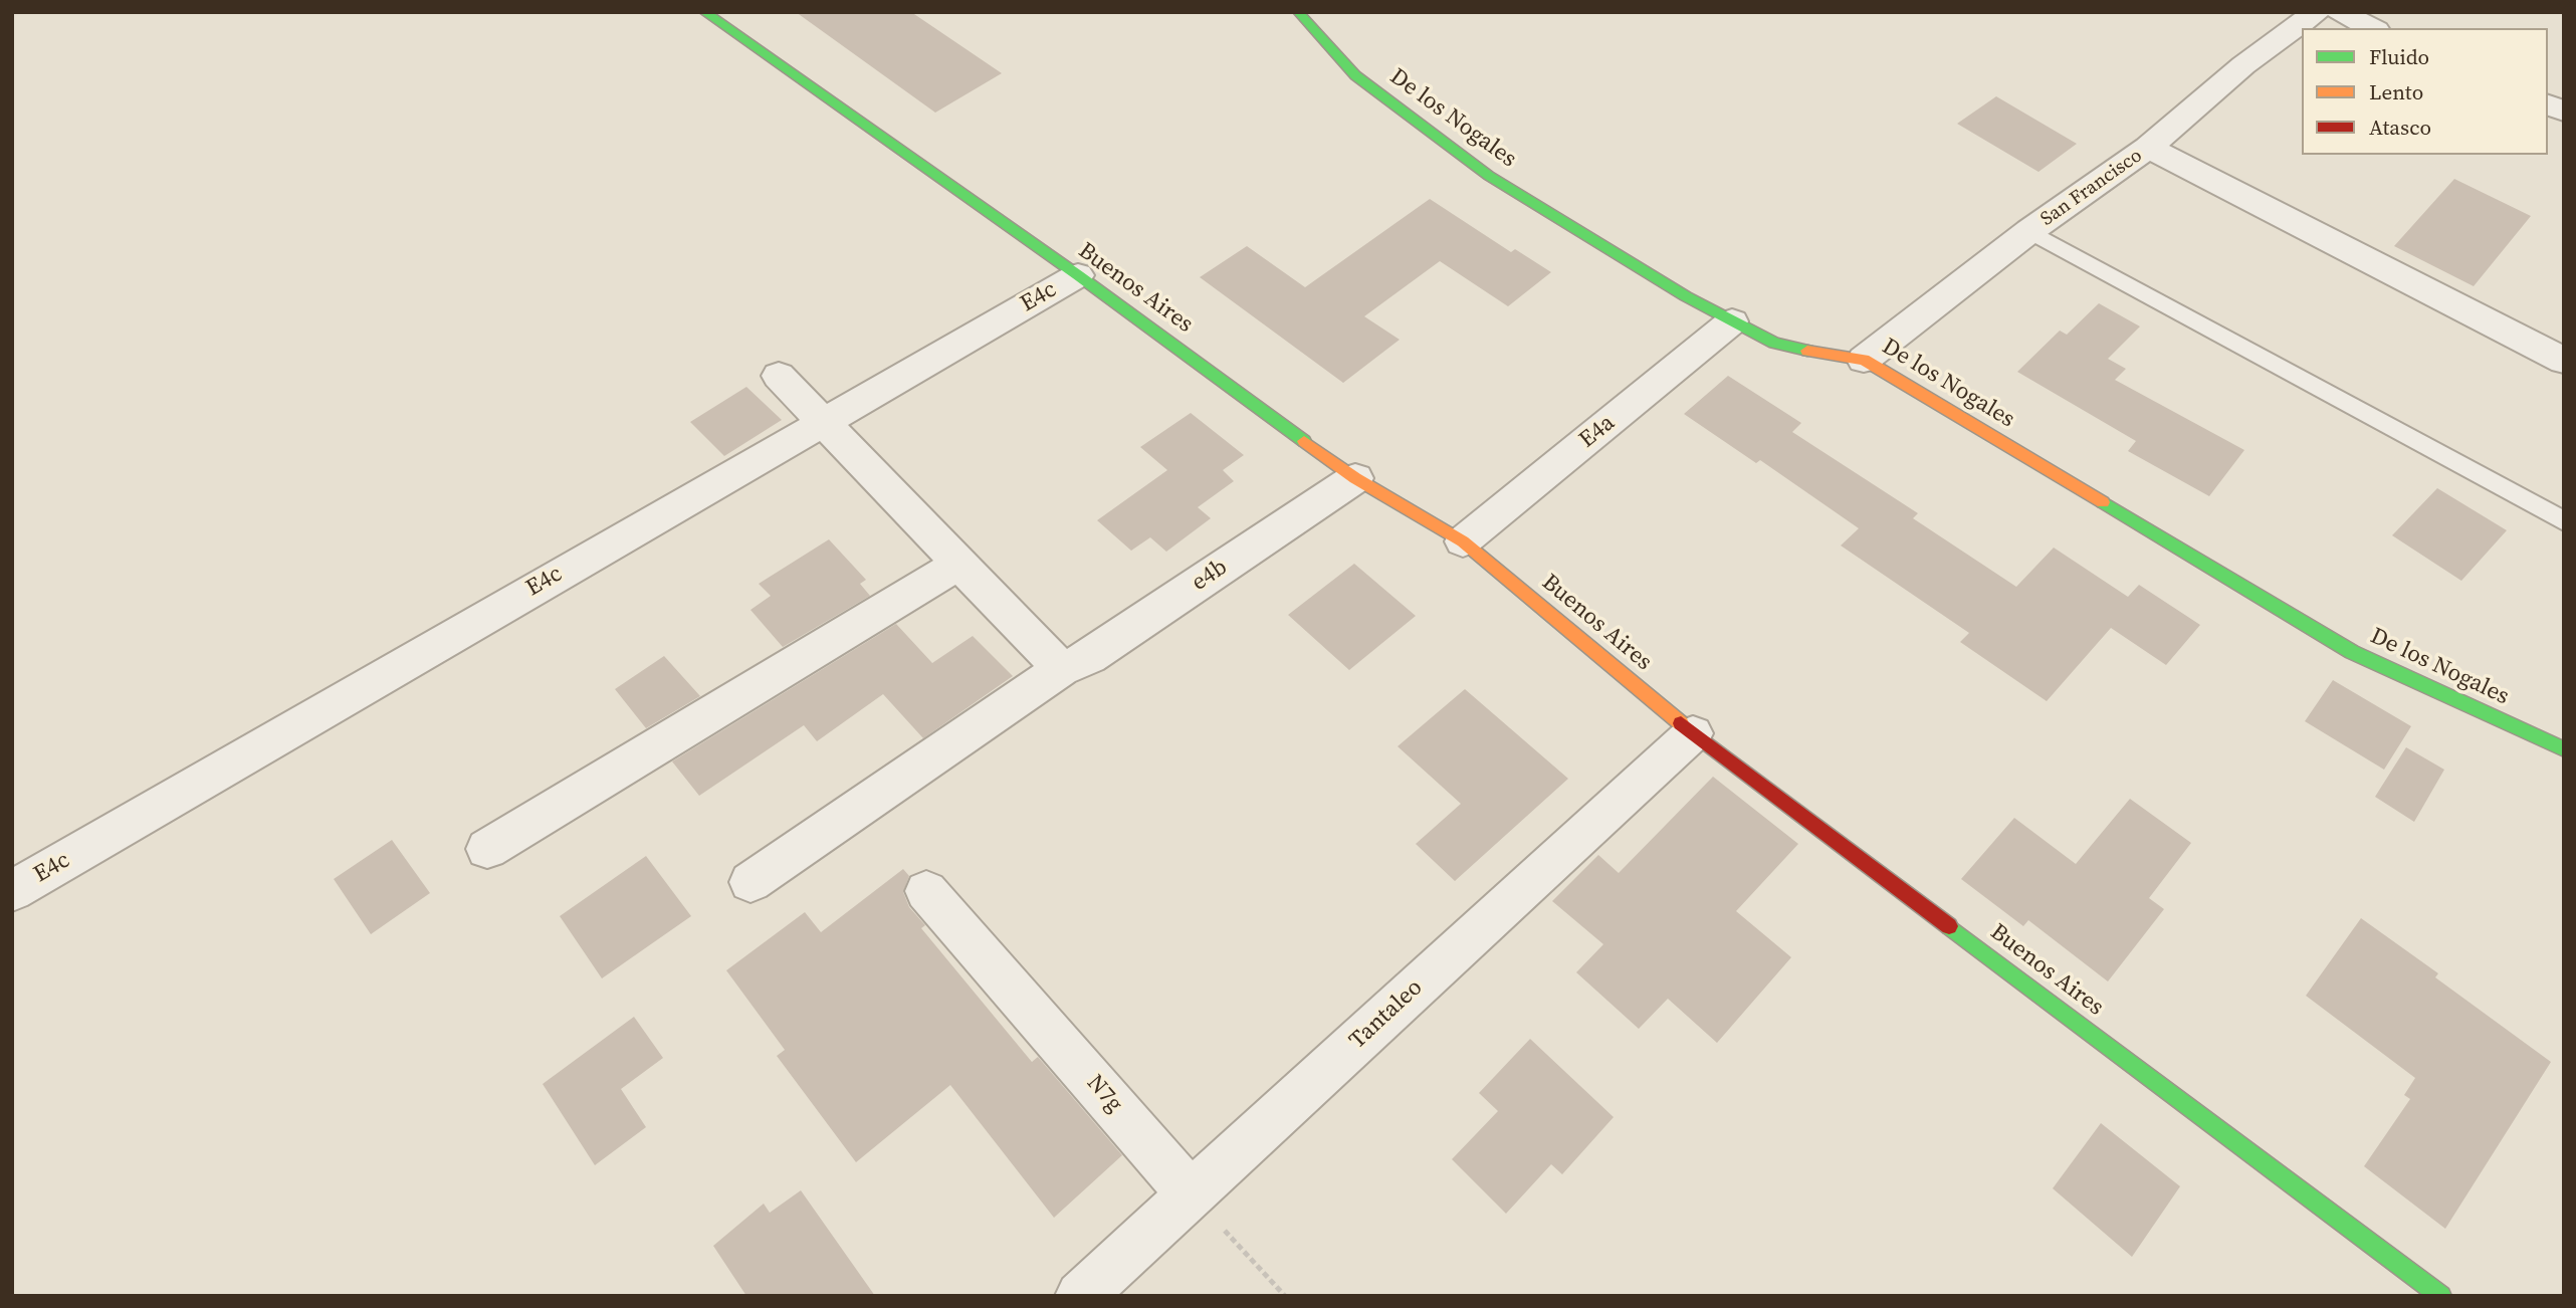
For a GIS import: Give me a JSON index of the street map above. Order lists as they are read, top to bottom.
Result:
{
  "streets": {
    "street": [
      "De los Nogales",
      "San Francisco",
      "Buenos Aires",
      "E4c",
      "E4a",
      "e4b",
      "Tantaleo",
      "N7g"
    ]
  },
  "crossings": [
    ["De los Nogales", "San Francisco"],
    ["De los Nogales", "E4a"],
    ["Buenos Aires", "E4c"],
    ["Buenos Aires", "E4a"],
    ["Buenos Aires", "e4b"],
    ["Buenos Aires", "Tantaleo"],
    ["Tantaleo", "N7g"]
  ],
  "legend": ["Fluido", "Lento", "Atasco"]
}
